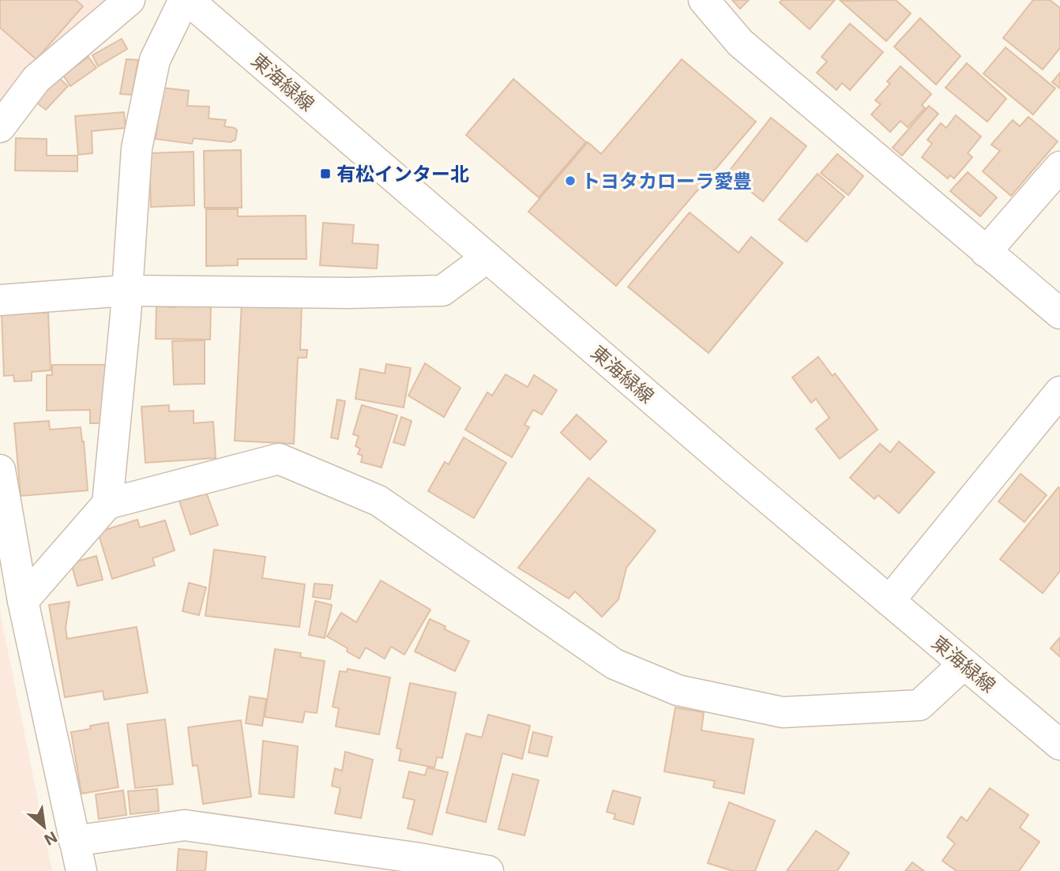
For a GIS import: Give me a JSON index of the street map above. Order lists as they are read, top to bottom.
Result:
{
  "streets": {
    "street": ["東海緑線"]
  },
  "places": {
    "transit": ["有松インター北"],
    "other": ["トヨタカローラ愛豊"]
  },
  "north": "bottom right"
}
